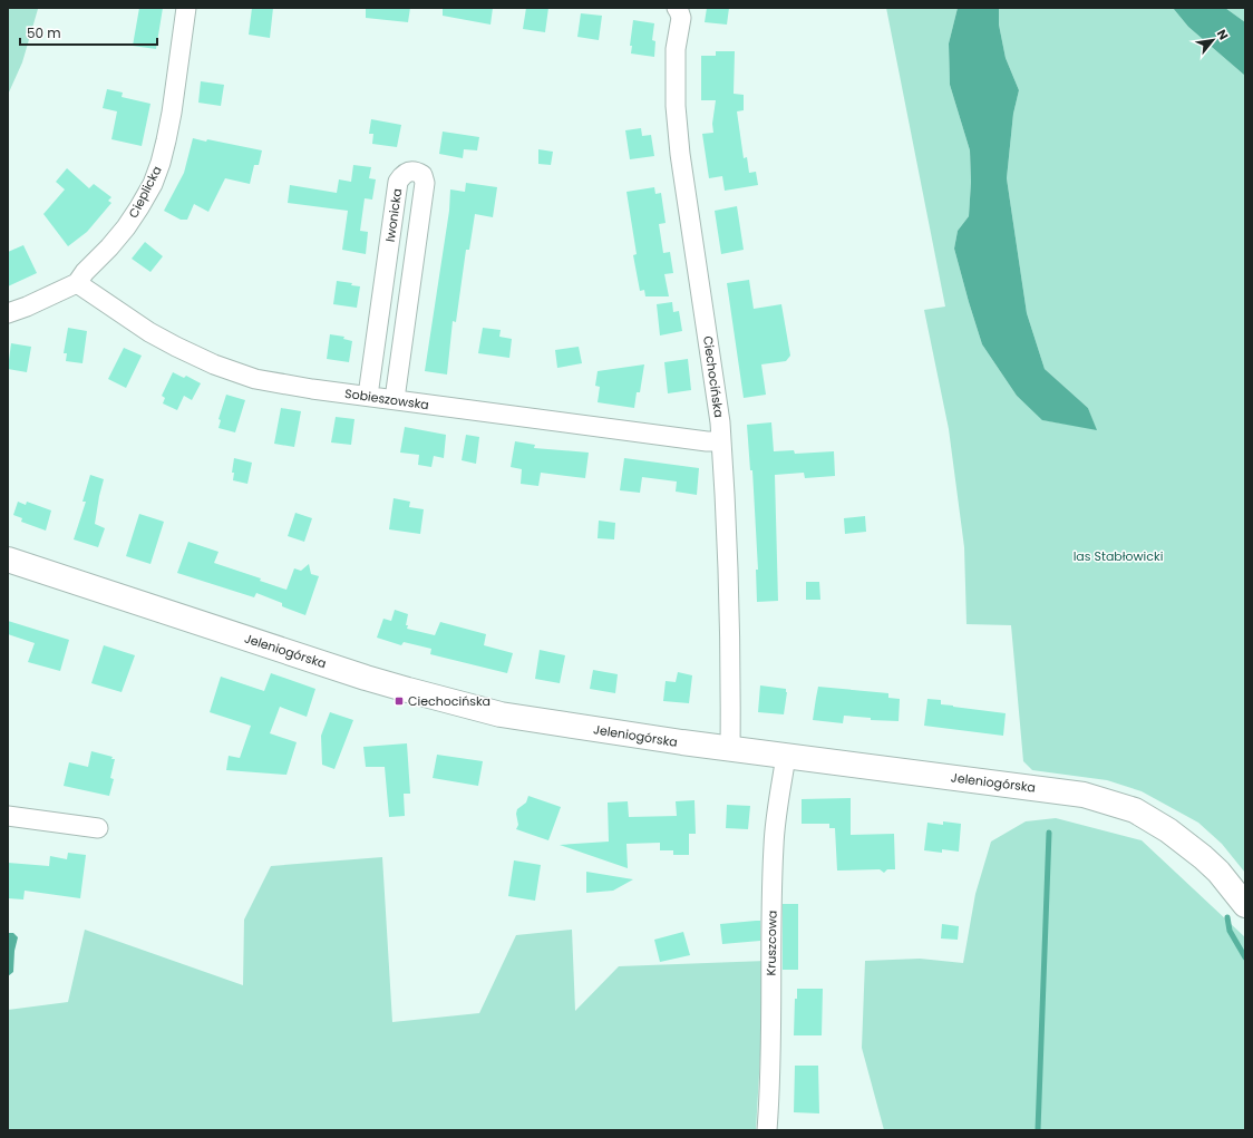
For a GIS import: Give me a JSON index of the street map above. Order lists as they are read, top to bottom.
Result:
{
  "streets": {
    "street": [
      "Cieplicka",
      "Iwonicka",
      "Ciechocińska",
      "Sobieszowska",
      "Jeleniogórska",
      "Kruszcowa"
    ]
  },
  "crossings": [
    ["Cieplicka", "Sobieszowska"],
    ["Iwonicka", "Sobieszowska"],
    ["Ciechocińska", "Sobieszowska"],
    ["Ciechocińska", "Jeleniogórska"],
    ["Jeleniogórska", "Kruszcowa"]
  ],
  "parks": ["las Stabłowicki"],
  "places": {
    "transit": ["Ciechocińska"]
  },
  "scale_bar": "50 m",
  "north": "top right"
}
